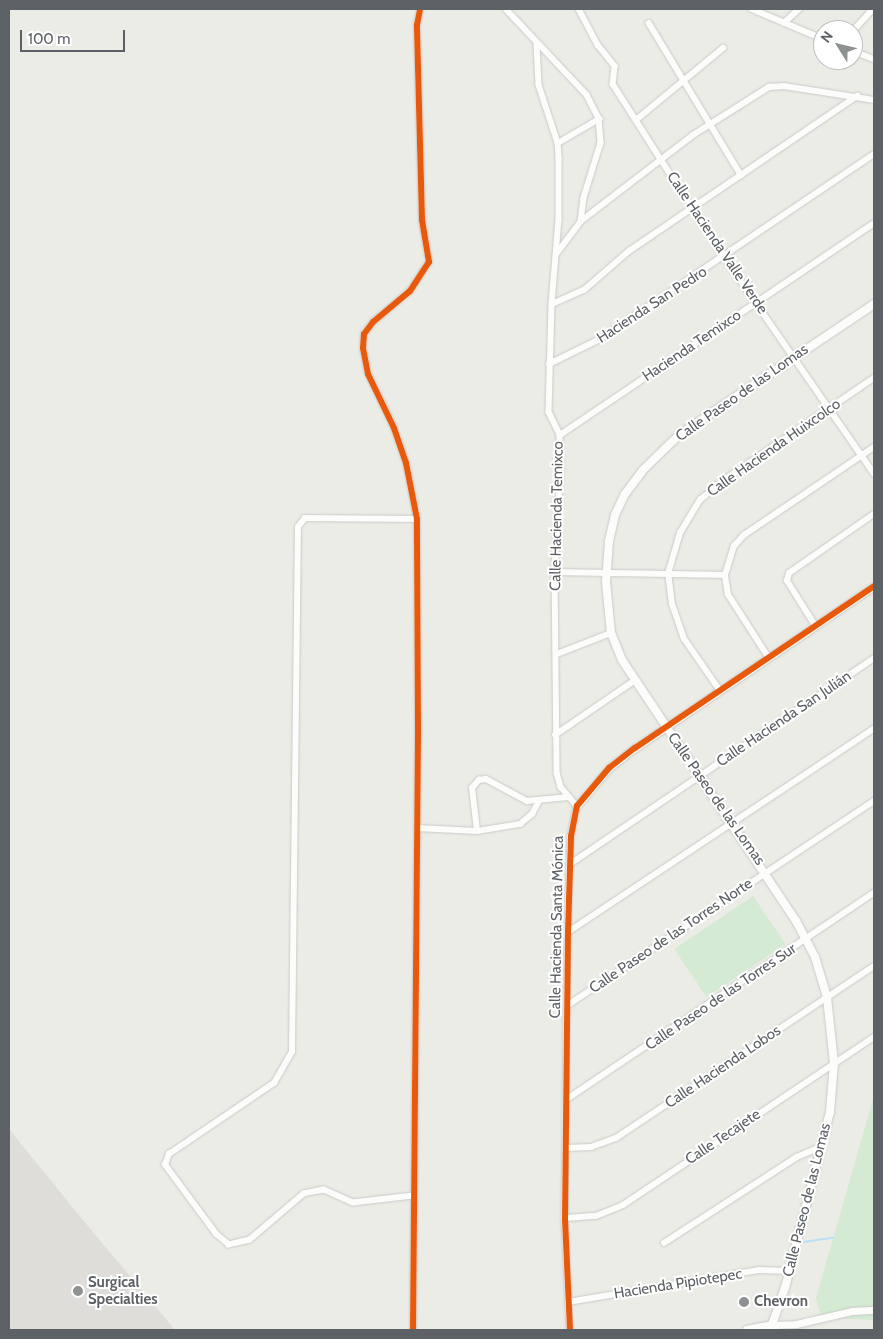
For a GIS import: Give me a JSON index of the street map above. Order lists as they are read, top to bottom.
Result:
{
  "streets": {
    "main road": ["Calle Paseo de las Lomas"],
    "street": [
      "Calle Hacienda Valle Verde",
      "Hacienda San Pedro",
      "Hacienda Temixco",
      "Calle Hacienda Huixcolco",
      "Calle Hacienda Temixco",
      "Calle Hacienda San Julián",
      "Calle Hacienda Santa Mónica",
      "Calle Paseo de las Torres Norte",
      "Calle Paseo de las Torres Sur",
      "Calle Hacienda Lobos",
      "Calle Tecajete",
      "Hacienda Pipiotepec"
    ]
  },
  "crossings": [
    ["Calle Hacienda Valle Verde", "Hacienda San Pedro"],
    ["Calle Hacienda Valle Verde", "Hacienda Temixco"],
    ["Calle Hacienda Valle Verde", "Calle Paseo de las Lomas"],
    ["Calle Hacienda Valle Verde", "Calle Hacienda Huixcolco"],
    ["Hacienda San Pedro", "Calle Hacienda Temixco"],
    ["Hacienda Temixco", "Calle Hacienda Temixco"],
    ["Calle Paseo de las Lomas", "Calle Hacienda San Julián"],
    ["Calle Paseo de las Lomas", "Calle Hacienda Santa Mónica"],
    ["Calle Paseo de las Lomas", "Calle Paseo de las Torres Norte"],
    ["Calle Paseo de las Lomas", "Calle Paseo de las Torres Sur"],
    ["Calle Paseo de las Lomas", "Calle Hacienda Lobos"],
    ["Calle Paseo de las Lomas", "Calle Tecajete"],
    ["Calle Paseo de las Lomas", "Hacienda Pipiotepec"],
    ["Calle Hacienda Huixcolco", "Calle Hacienda Santa Mónica"],
    ["Calle Hacienda Temixco", "Calle Hacienda Santa Mónica"],
    ["Calle Hacienda San Julián", "Calle Hacienda Santa Mónica"],
    ["Calle Hacienda Santa Mónica", "Calle Paseo de las Torres Norte"],
    ["Calle Hacienda Santa Mónica", "Calle Paseo de las Torres Sur"],
    ["Calle Hacienda Santa Mónica", "Calle Hacienda Lobos"],
    ["Calle Hacienda Santa Mónica", "Calle Tecajete"],
    ["Calle Hacienda Santa Mónica", "Hacienda Pipiotepec"]
  ],
  "places": ["Surgical Specialties", "Chevron"],
  "scale_bar": "100 m",
  "north": "top left"
}
